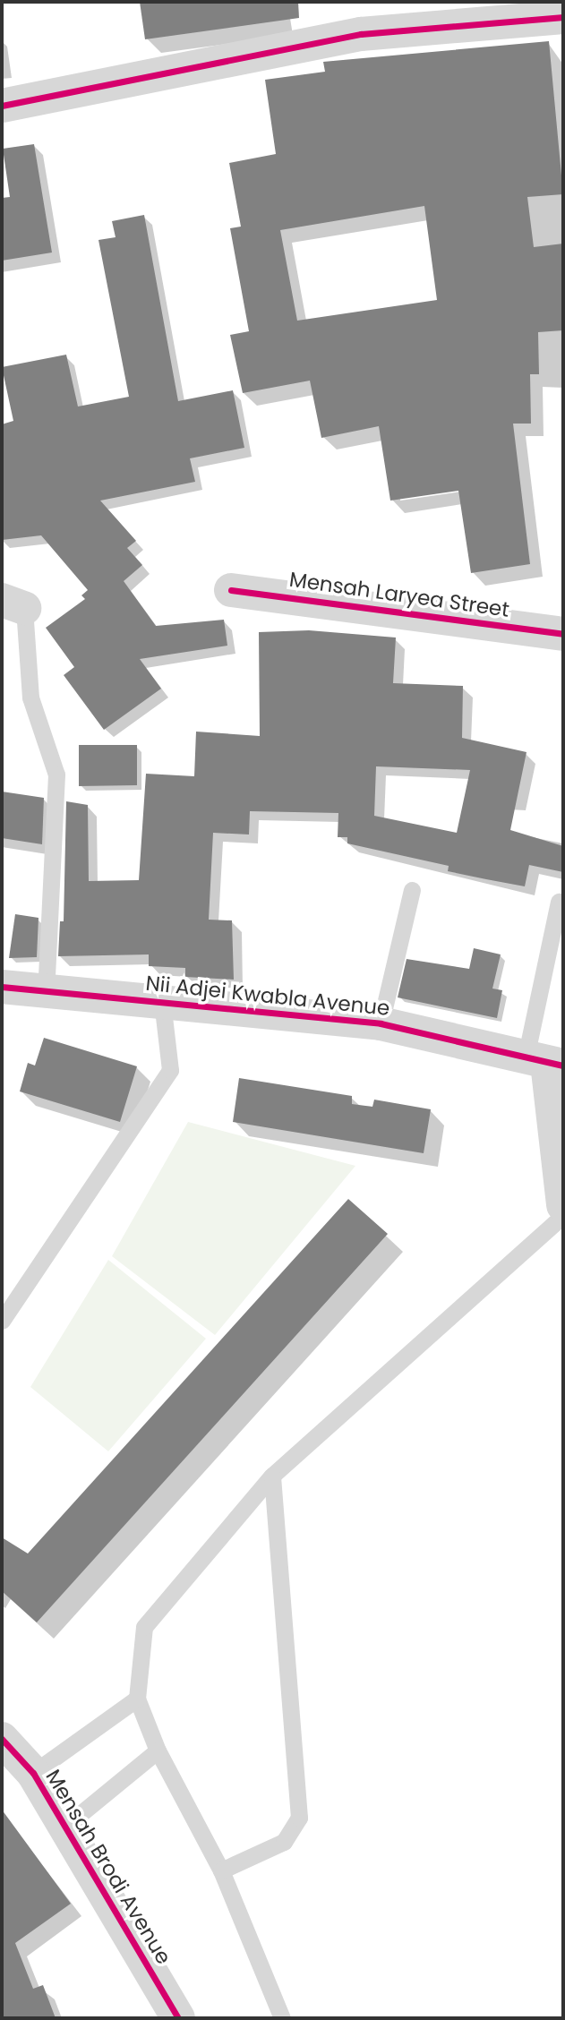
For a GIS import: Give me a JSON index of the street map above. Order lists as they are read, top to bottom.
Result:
{
  "streets": {
    "street": ["Mensah Laryea Street", "Nii Adjei Kwabla Avenue", "Mensah Brodi Avenue"]
  }
}
